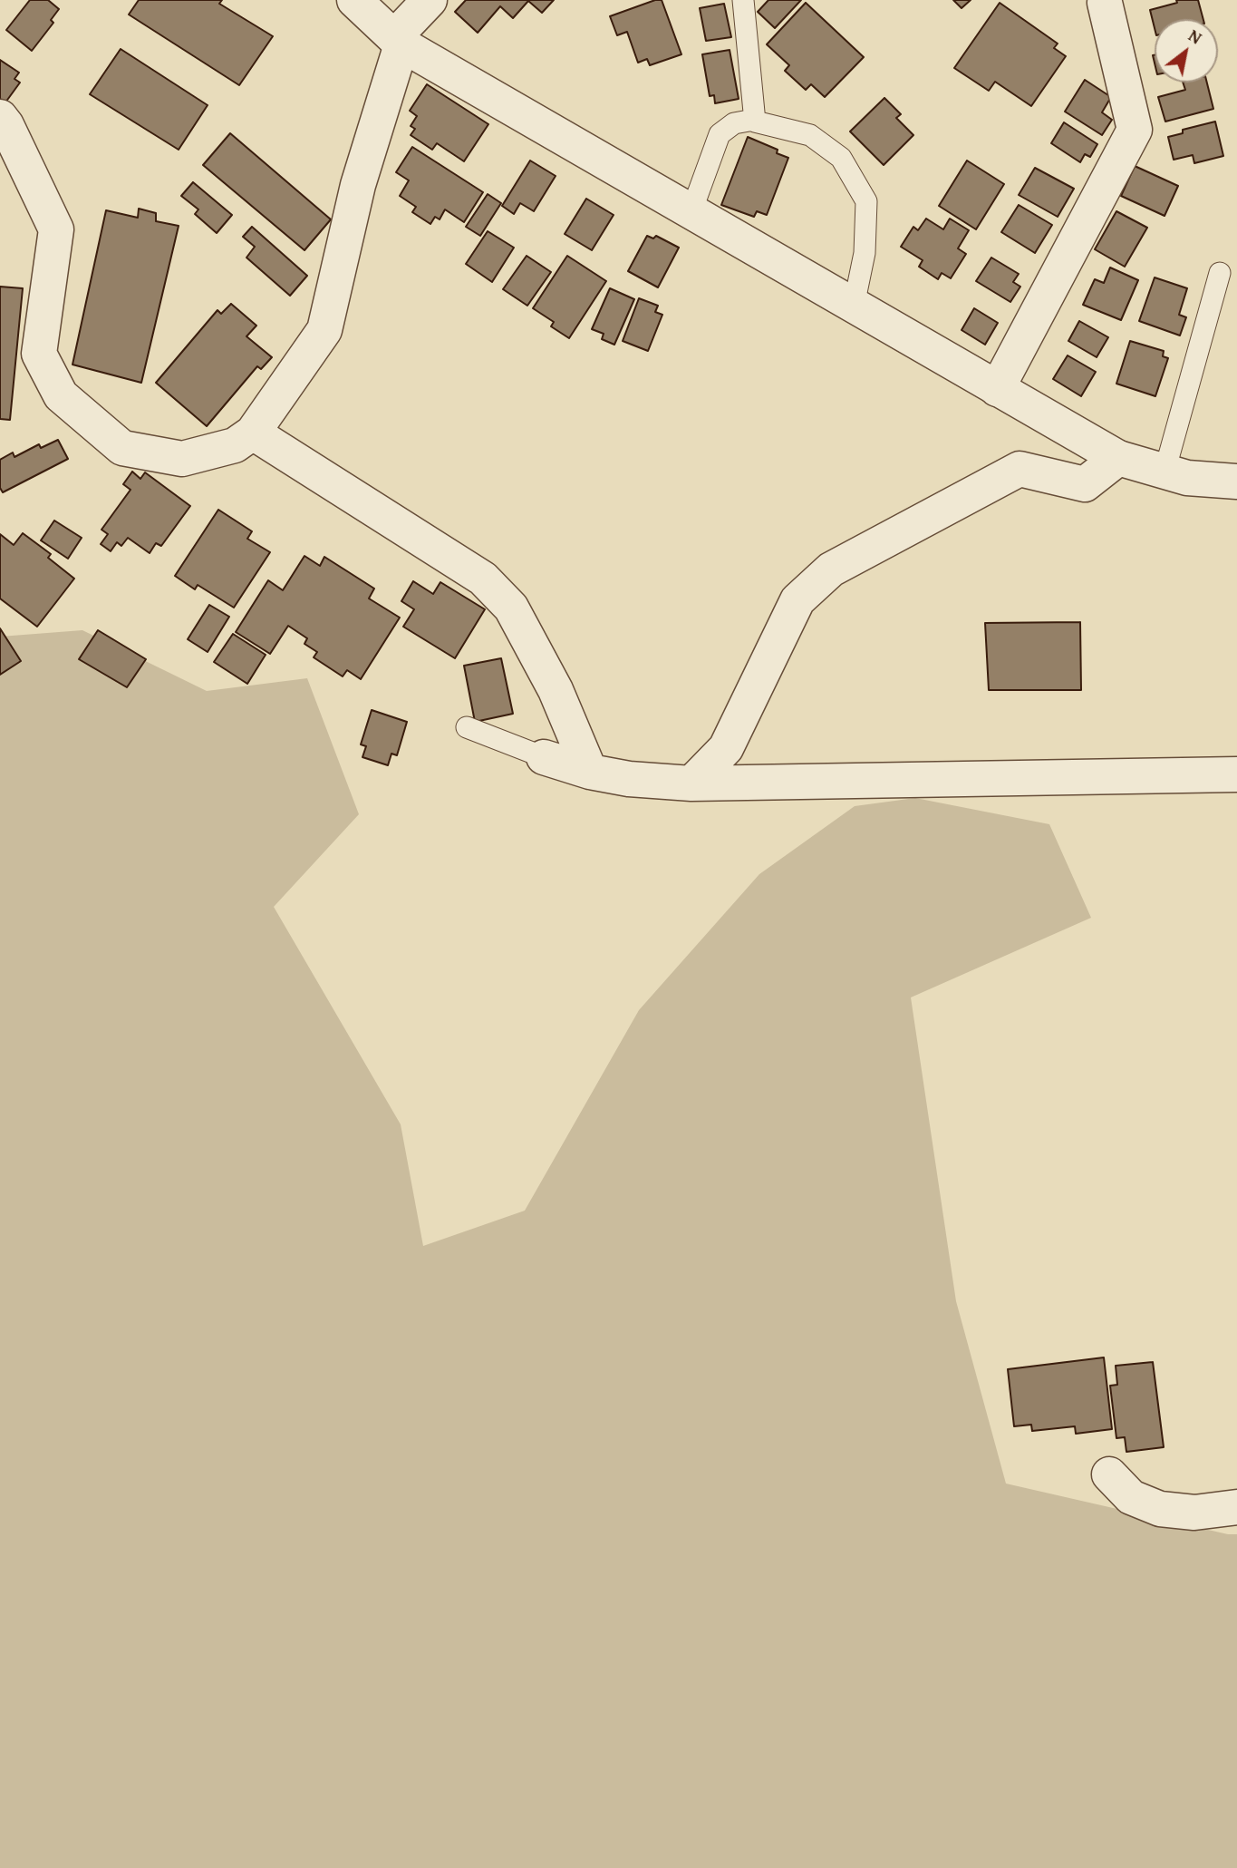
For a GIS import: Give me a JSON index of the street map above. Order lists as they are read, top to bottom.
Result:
{
  "north": "top right"
}
